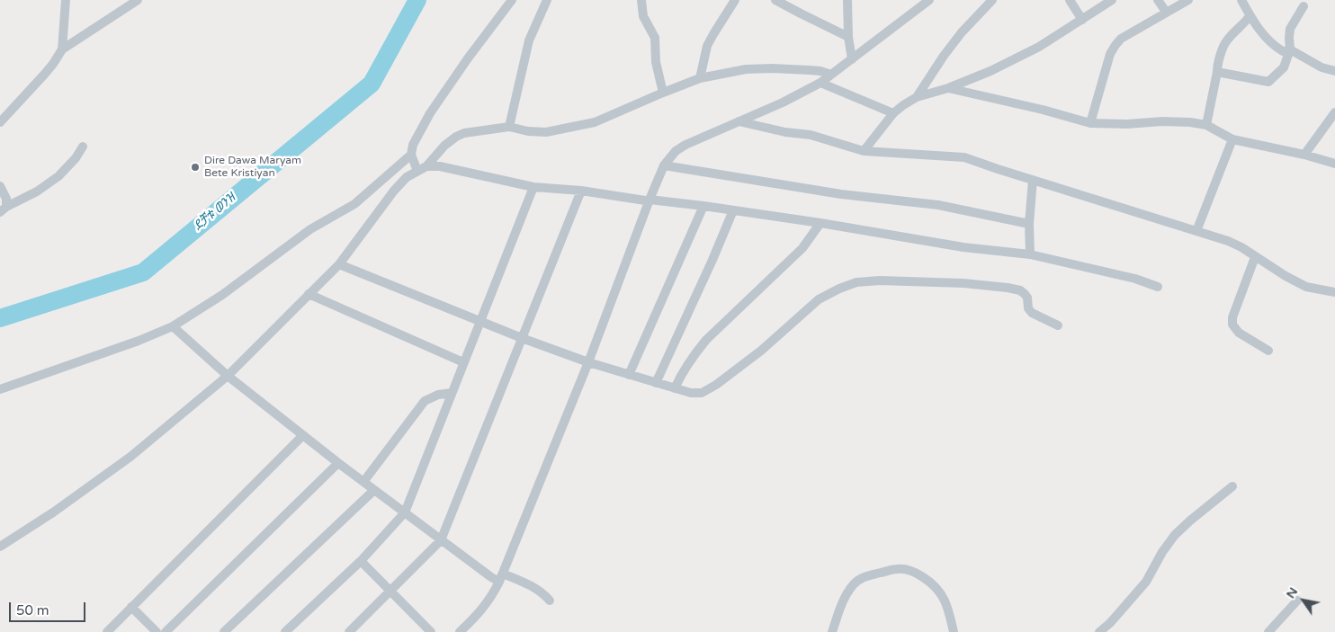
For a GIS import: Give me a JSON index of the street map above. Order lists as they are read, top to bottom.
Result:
{
  "water": ["ደቻቱ ወንዝ"],
  "places": ["Dire Dawa Maryam Bete Kristiyan"],
  "scale_bar": "50 m",
  "north": "top left"
}
